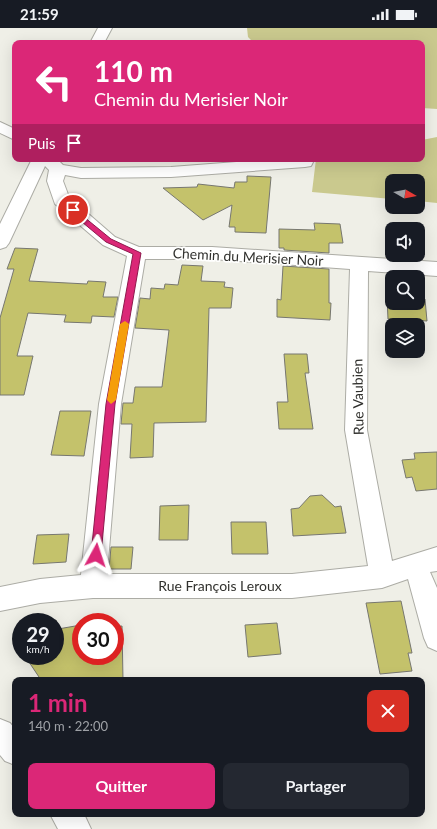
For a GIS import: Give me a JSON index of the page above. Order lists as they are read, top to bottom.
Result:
{
  "streets": {
    "street": ["Chemin du Merisier Noir", "Rue Vaubien", "Rue François Leroux"]
  },
  "crossings": [
    ["Chemin du Merisier Noir", "Rue Vaubien"],
    ["Rue Vaubien", "Rue François Leroux"]
  ],
  "north": "right",
  "page": {
    "status": "21:59",
    "turn": ["110 m", "Chemin du Merisier Noir"],
    "then": "Puis",
    "speed": "29 km/h",
    "limit": "30",
    "heading": ["1 min", "140 m · 22:00"],
    "buttons": ["Quitter", "Partager"]
  }
}
